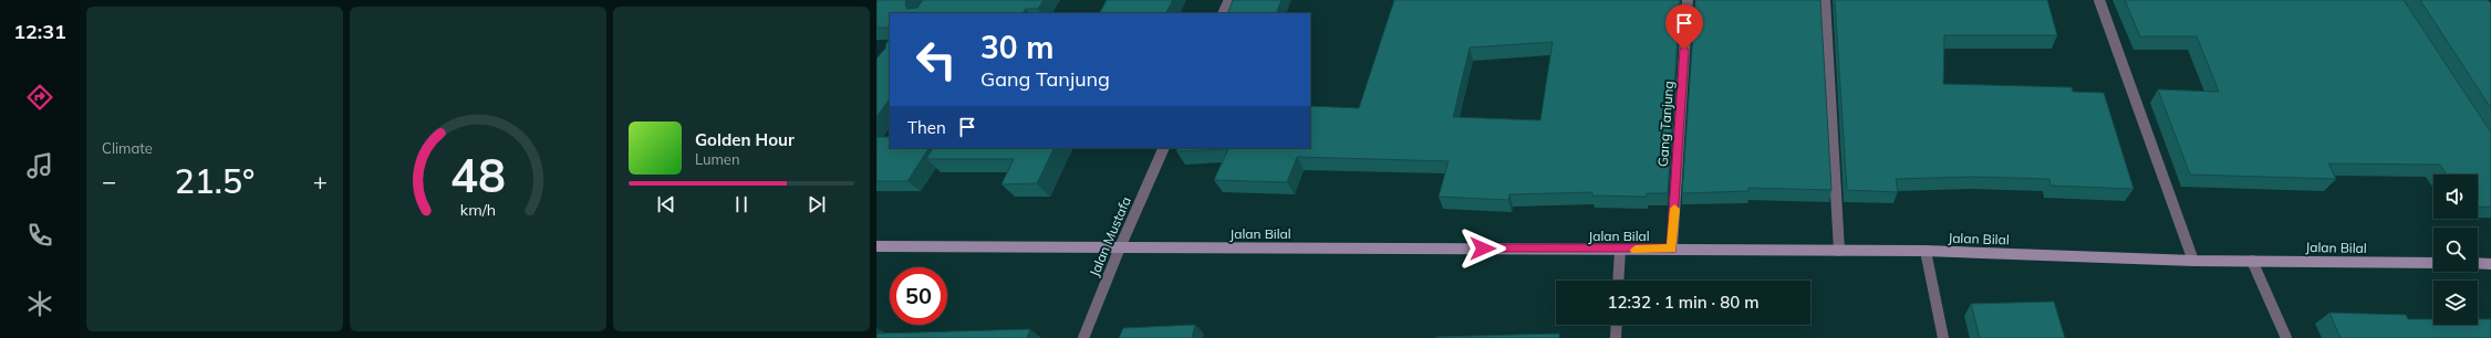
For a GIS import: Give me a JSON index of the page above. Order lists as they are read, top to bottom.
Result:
{
  "streets": {
    "main road": ["Jalan Bilal"],
    "street": ["Gang Tanjung", "Jalan Mustafa"]
  },
  "crossings": [
    ["Gang Tanjung", "Jalan Bilal"],
    ["Jalan Bilal", "Jalan Mustafa"]
  ],
  "page": {
    "tabs": "12:31",
    "tile": "Climate",
    "turn": ["30 m", "Gang Tanjung"],
    "then": "Then",
    "song": ["Golden Hour", "Lumen"],
    "heat": ["−", "21.5°", "+"],
    "limit": "50",
    "trip": "12:32 · 1 min · 80 m",
    "gauge": ["48", "km/h"]
  }
}
